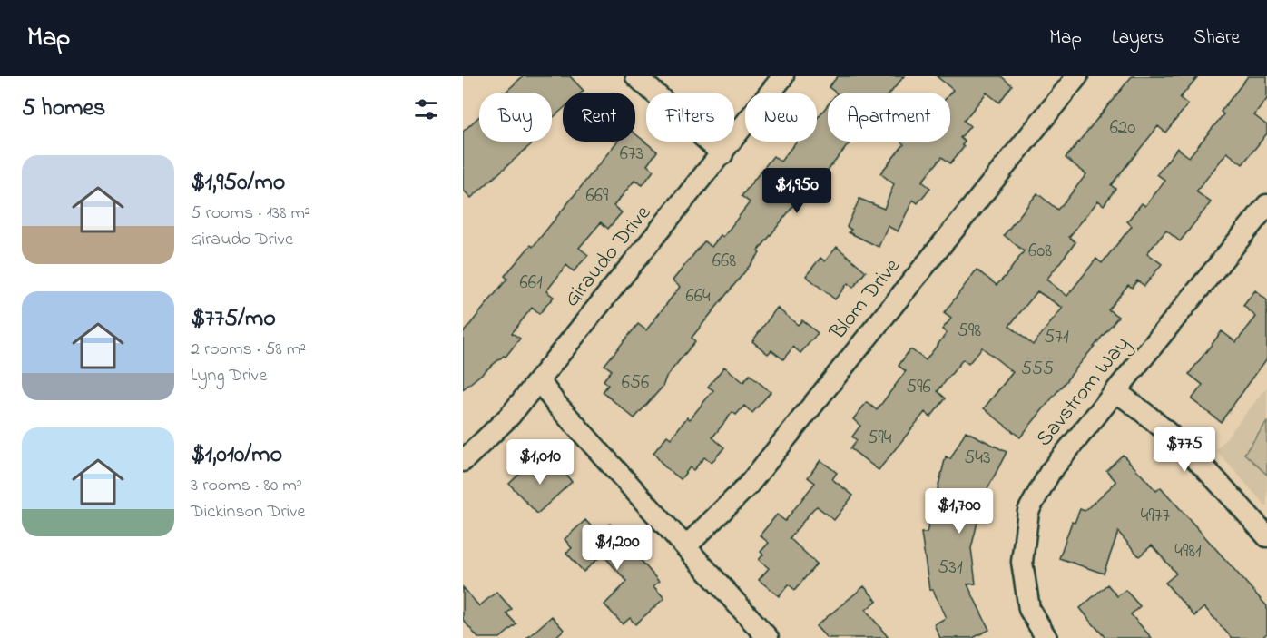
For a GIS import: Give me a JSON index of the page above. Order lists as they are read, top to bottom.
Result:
{
  "streets": {
    "street": ["Giraudo Drive", "Blom Drive", "Savstrom Way"]
  },
  "house_numbers": [
    "620",
    "673",
    "669",
    "608",
    "668",
    "661",
    "664",
    "598",
    "571",
    "555",
    "656",
    "596",
    "594",
    "543",
    "4977",
    "4981",
    "531"
  ],
  "page": {
    "header": "Map",
    "nav": ["Map", "Layers", "Share"],
    "heading": "5 homes",
    "chip": [
      "Buy",
      "Rent",
      "Filters",
      "New",
      "Apartment"
    ],
    "list": [
      {
        "name": "$1,950/mo",
        "note": "5 rooms · 138 m² · Giraudo Drive"
      },
      {
        "name": "$775/mo",
        "note": "2 rooms · 58 m² · Lyng Drive"
      },
      {
        "name": "$1,010/mo",
        "note": "3 rooms · 80 m² · Dickinson Drive"
      }
    ],
    "price": [
      "$1,950",
      "$775",
      "$1,010",
      "$1,700",
      "$1,200"
    ]
  }
}
